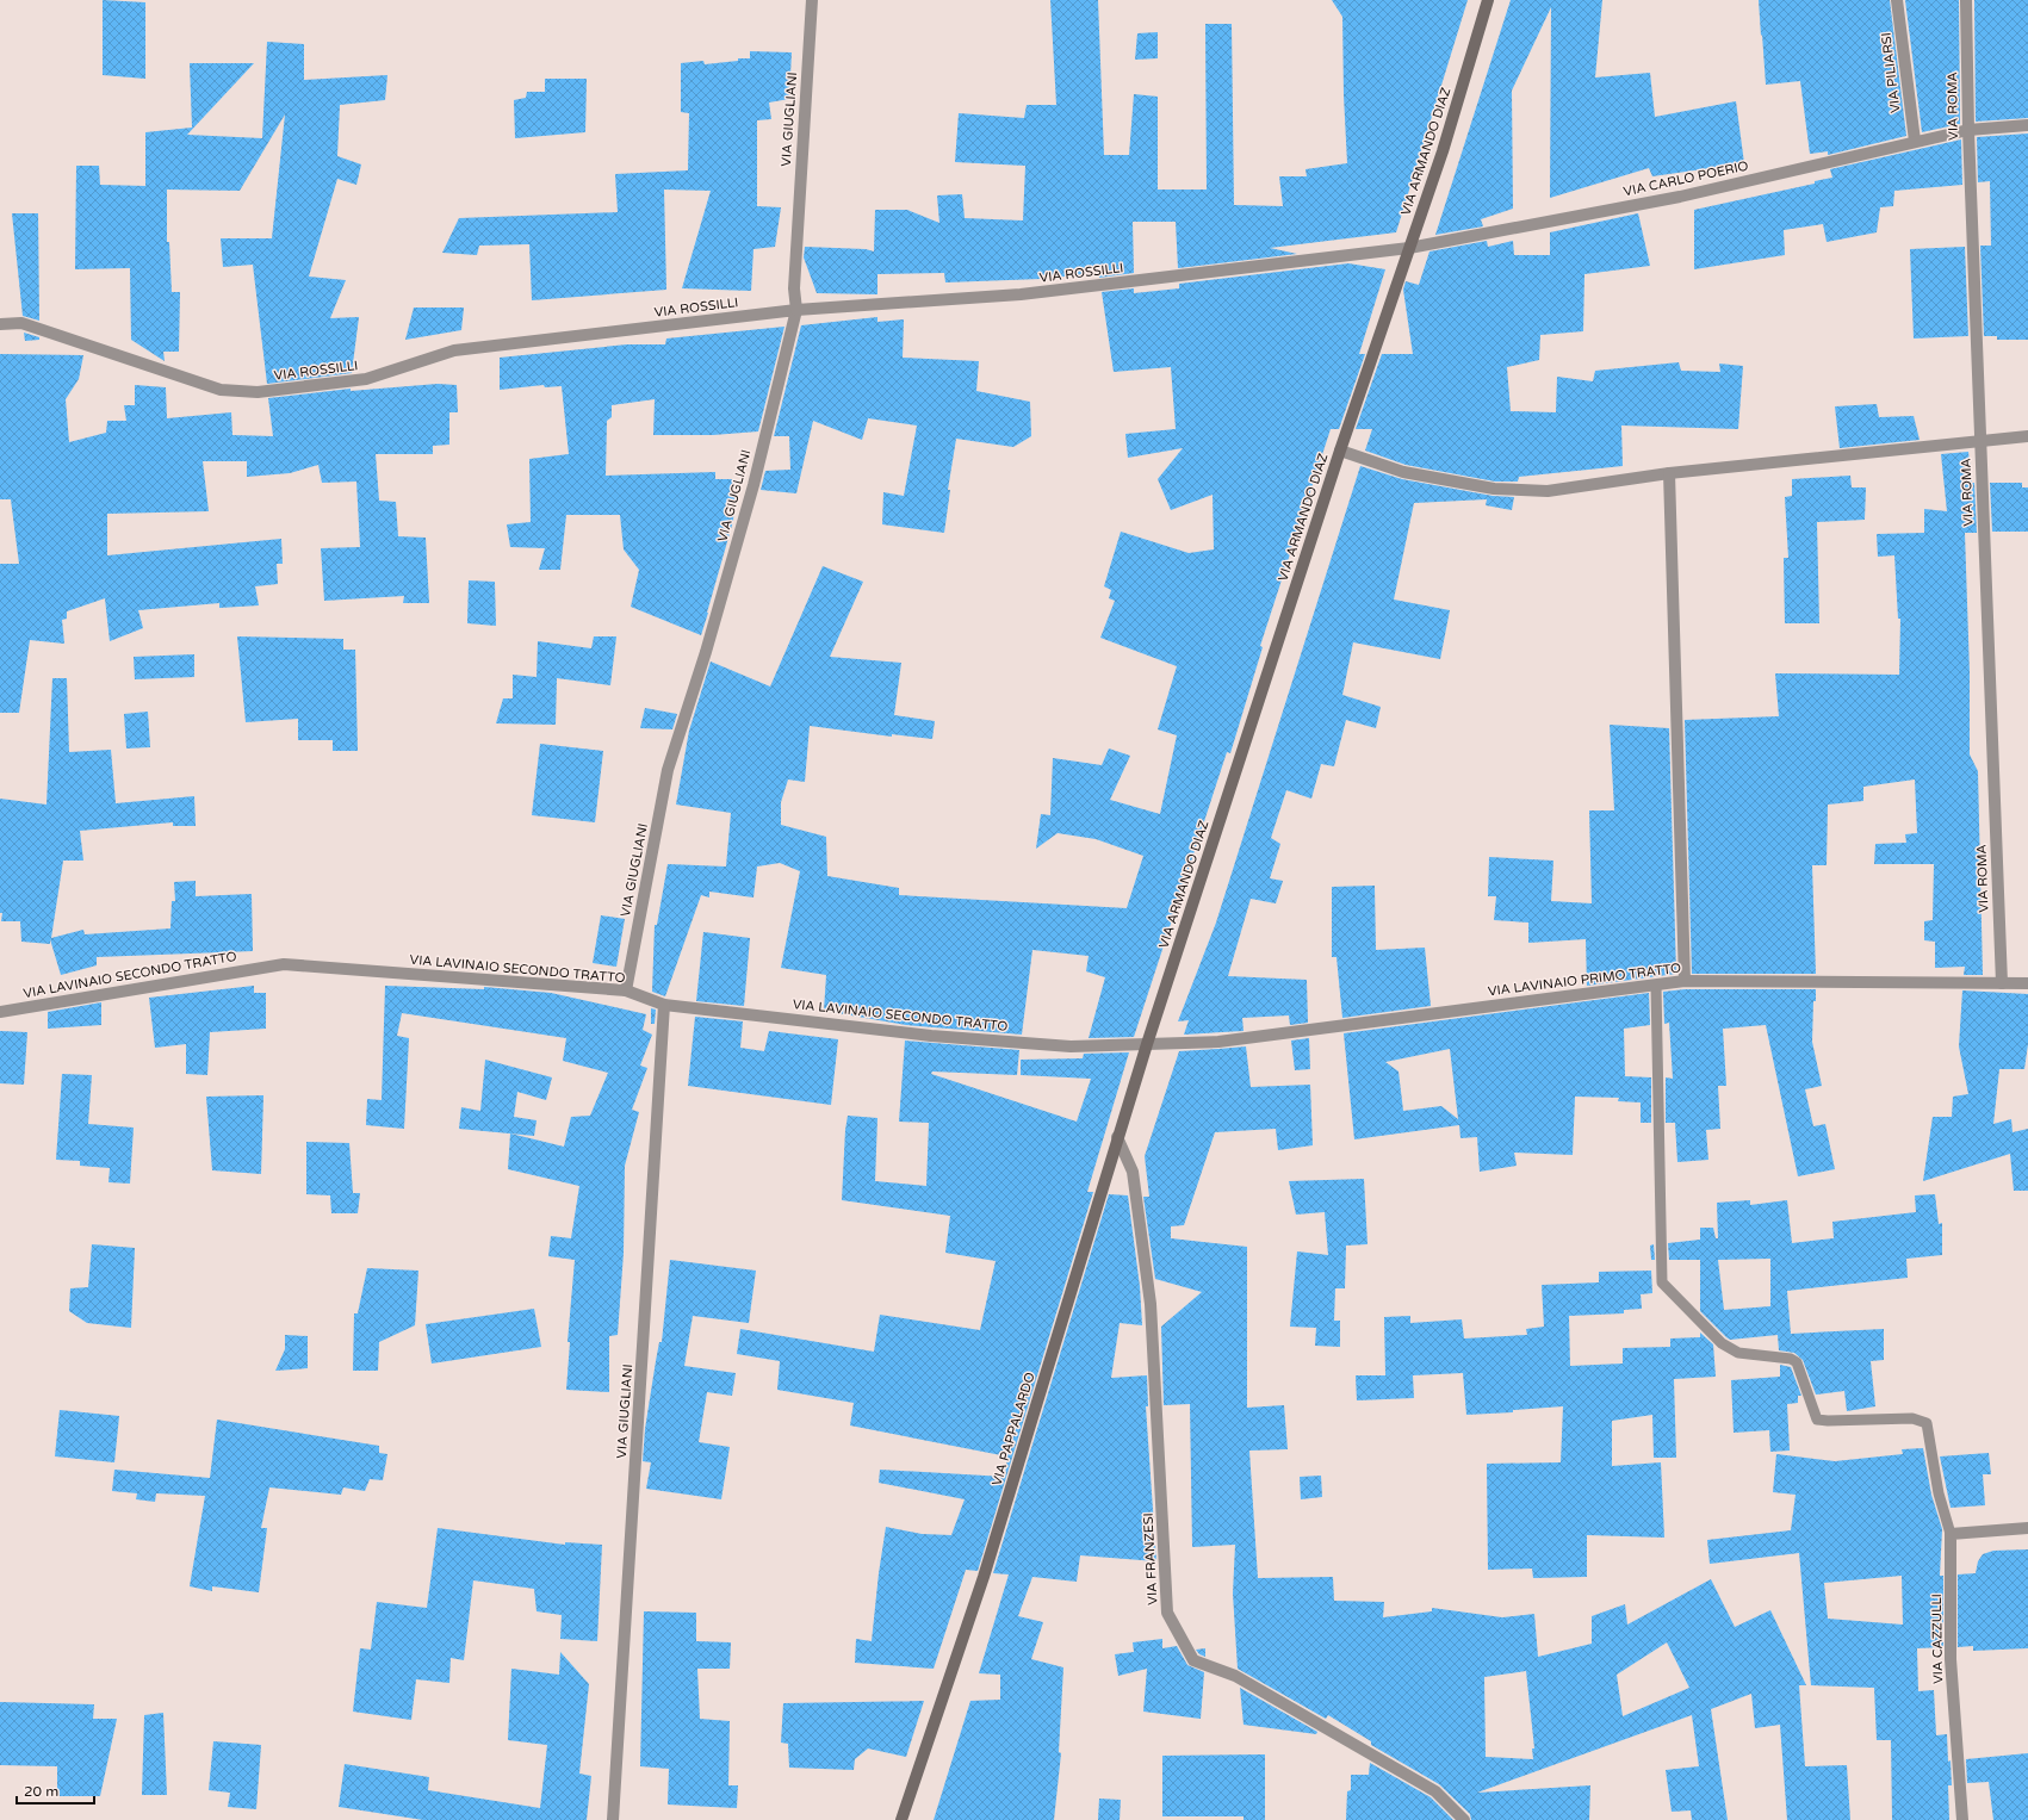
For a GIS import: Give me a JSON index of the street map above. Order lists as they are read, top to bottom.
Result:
{
  "streets": {
    "main road": ["VIA ARMANDO DIAZ", "VIA PAPPALARDO"],
    "street": [
      "VIA PILIARSI",
      "VIA ROMA",
      "VIA GIUGLIANI",
      "VIA CARLO POERIO",
      "VIA ROSSILLI",
      "VIA LAVINAIO SECONDO TRATTO",
      "VIA LAVINAIO PRIMO TRATTO",
      "VIA FRANZESI",
      "VIA CAZZULLI"
    ]
  },
  "crossings": [
    ["VIA PILIARSI", "VIA CARLO POERIO"],
    ["VIA ROMA", "VIA CARLO POERIO"],
    ["VIA ROMA", "VIA LAVINAIO PRIMO TRATTO"],
    ["VIA GIUGLIANI", "VIA ROSSILLI"],
    ["VIA GIUGLIANI", "VIA LAVINAIO SECONDO TRATTO"],
    ["VIA ARMANDO DIAZ", "VIA CARLO POERIO"],
    ["VIA ARMANDO DIAZ", "VIA ROSSILLI"],
    ["VIA ARMANDO DIAZ", "VIA LAVINAIO SECONDO TRATTO"],
    ["VIA ARMANDO DIAZ", "VIA LAVINAIO PRIMO TRATTO"],
    ["VIA ARMANDO DIAZ", "VIA PAPPALARDO"],
    ["VIA CARLO POERIO", "VIA ROSSILLI"],
    ["VIA LAVINAIO SECONDO TRATTO", "VIA LAVINAIO PRIMO TRATTO"],
    ["VIA LAVINAIO SECONDO TRATTO", "VIA PAPPALARDO"],
    ["VIA LAVINAIO PRIMO TRATTO", "VIA PAPPALARDO"],
    ["VIA PAPPALARDO", "VIA FRANZESI"]
  ],
  "scale_bar": "20 m"
}
